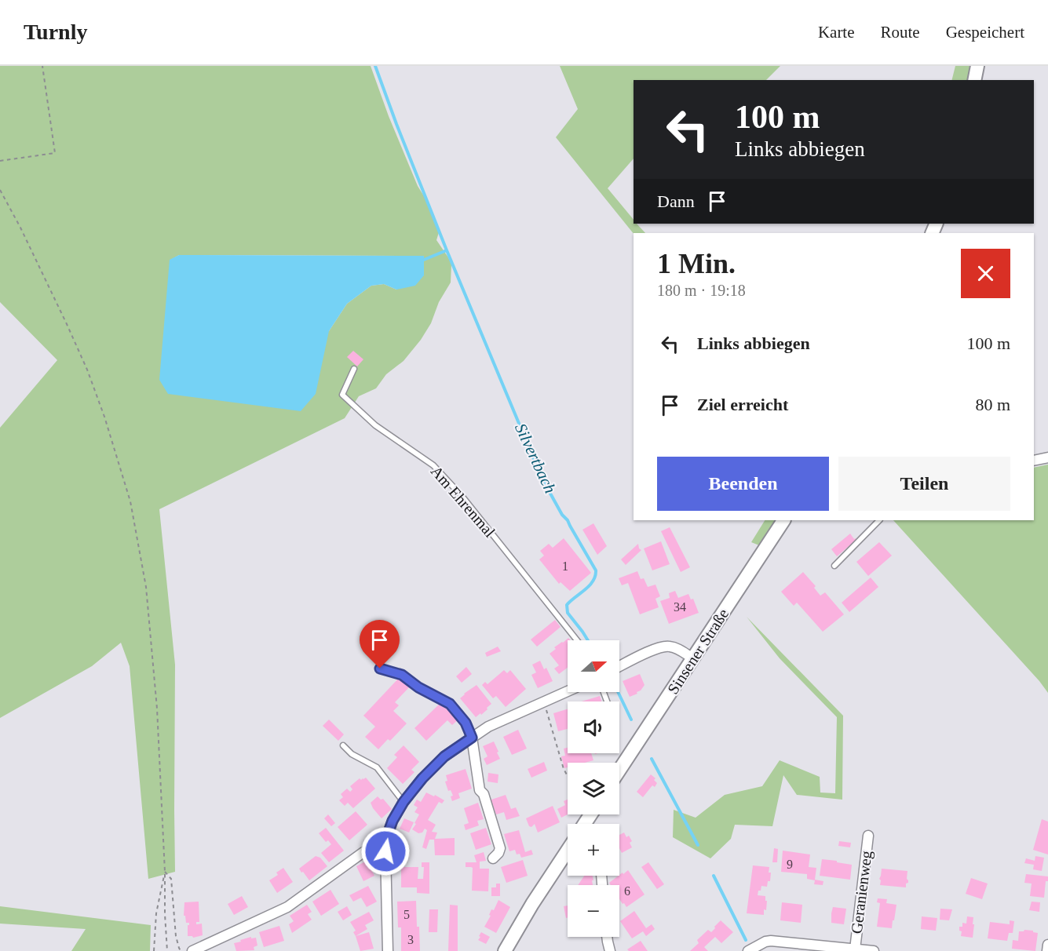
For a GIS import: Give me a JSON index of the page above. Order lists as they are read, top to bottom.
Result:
{
  "streets": {
    "main road": ["Sinsener Straße"],
    "street": ["Geranienweg"],
    "lane": ["Am Ehrenmal"]
  },
  "water": ["Silvertbach"],
  "house_numbers": [
    "1",
    "34",
    "9",
    "6",
    "5",
    "3"
  ],
  "north": "right",
  "page": {
    "header": "Turnly",
    "nav": ["Karte", "Route", "Gespeichert"],
    "turn": ["100 m", "Links abbiegen"],
    "then": "Dann",
    "heading": ["1 Min.", "180 m · 19:18"],
    "list": [
      {
        "name": "Links abbiegen",
        "value": "100 m"
      },
      {
        "name": "Ziel erreicht",
        "value": "80 m"
      }
    ],
    "buttons": ["Beenden", "Teilen"],
    "map_buttons": ["+", "−"]
  }
}
